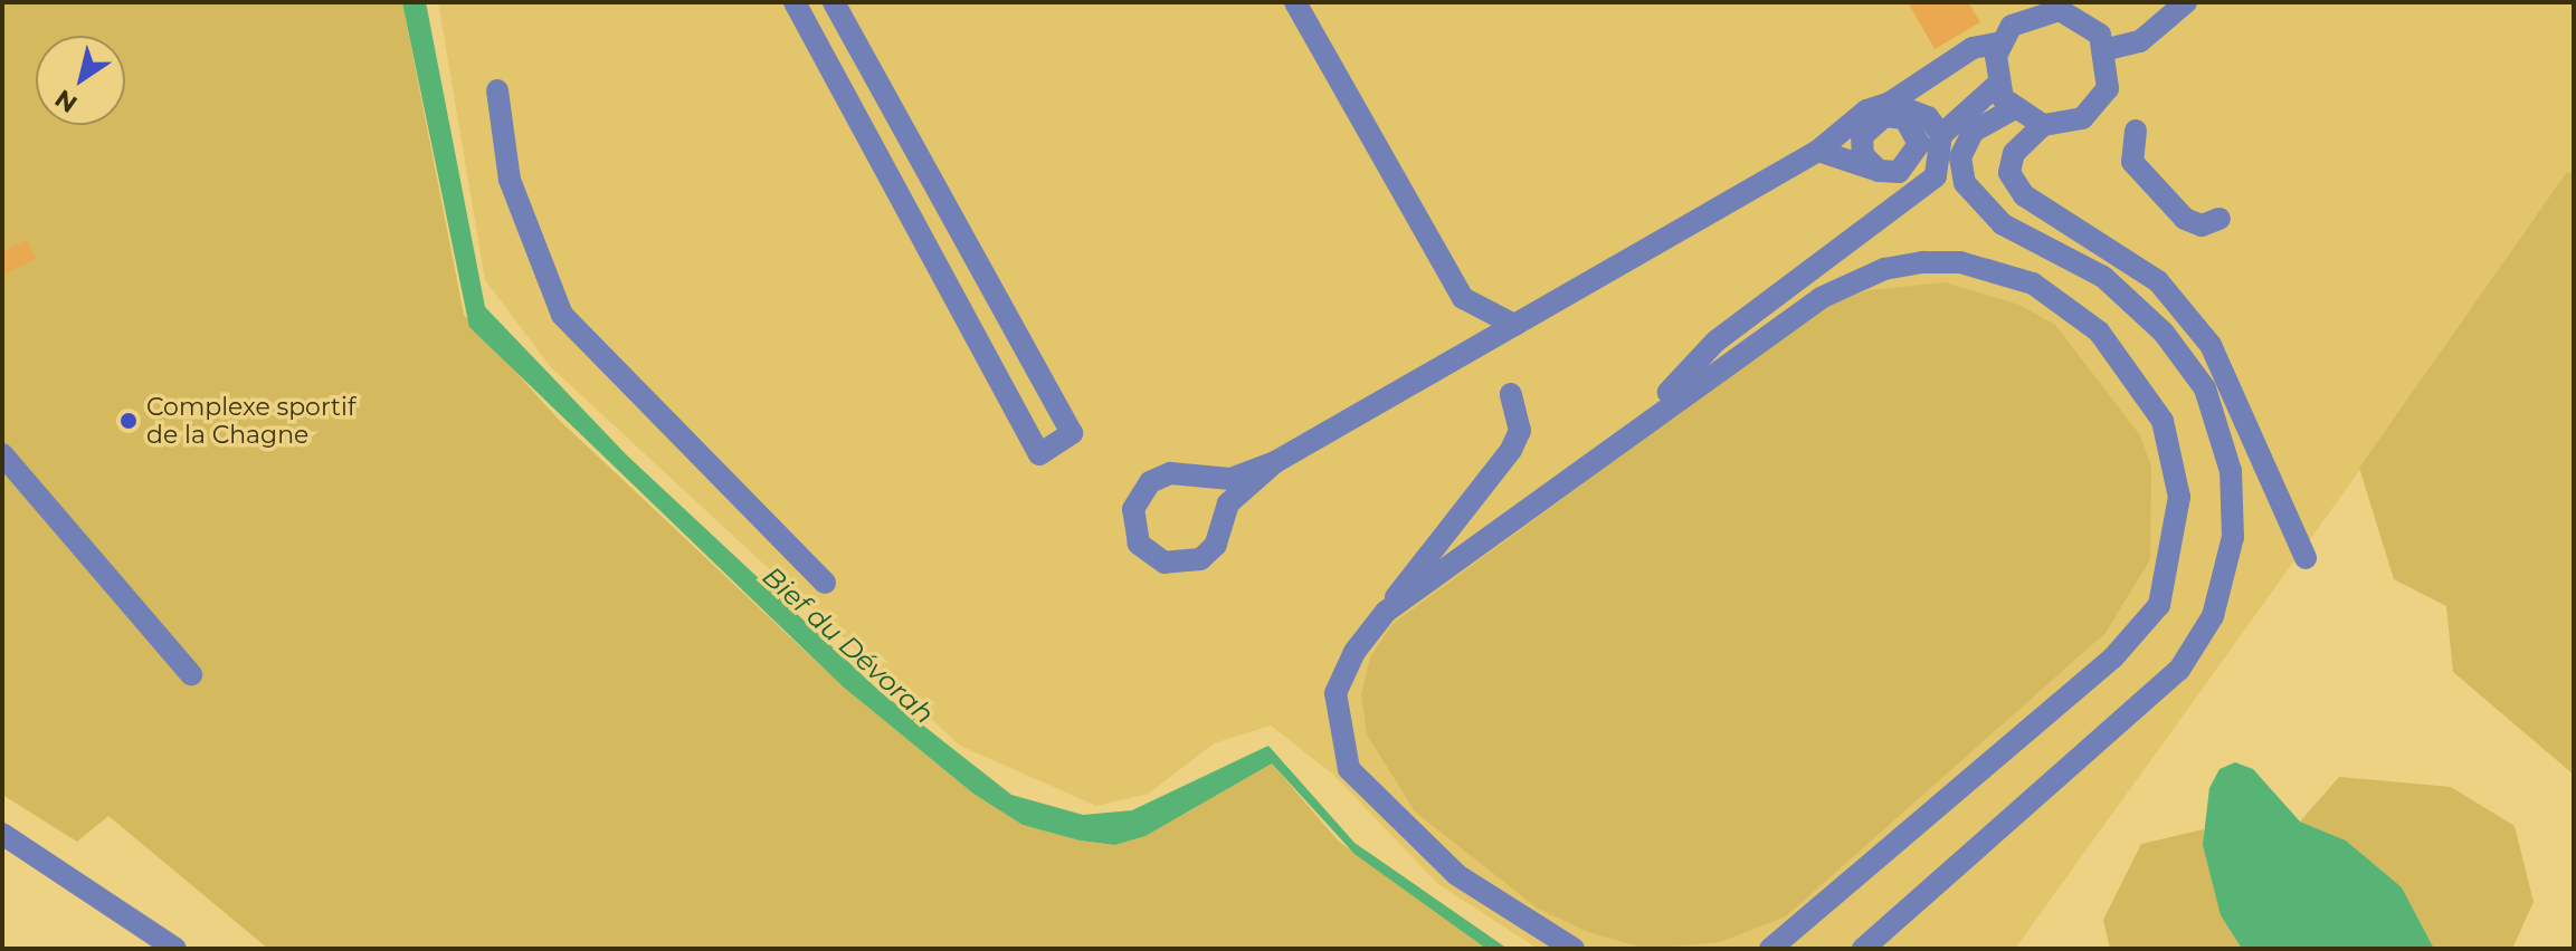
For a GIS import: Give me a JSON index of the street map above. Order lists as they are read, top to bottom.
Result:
{
  "water": ["Bief du Dévorah"],
  "places": ["Complexe sportif de la Chagne"],
  "north": "bottom left"
}
